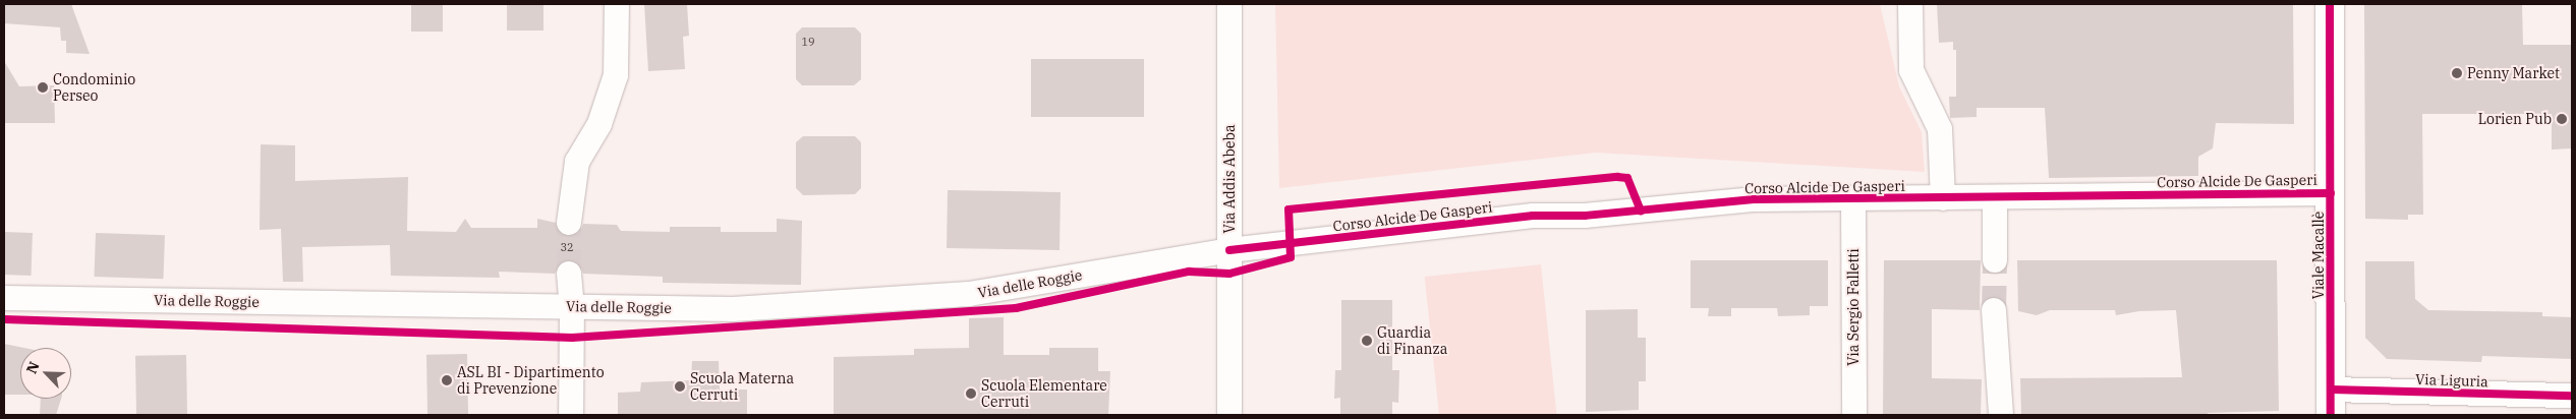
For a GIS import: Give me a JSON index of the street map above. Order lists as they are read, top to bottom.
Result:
{
  "streets": {
    "street": [
      "Via Addis Abeba",
      "Corso Alcide De Gasperi",
      "Viale Macallè",
      "Via delle Roggie",
      "Via Sergio Falletti",
      "Via Liguria"
    ]
  },
  "crossings": [
    ["Via Addis Abeba", "Corso Alcide De Gasperi"],
    ["Via Addis Abeba", "Via delle Roggie"],
    ["Corso Alcide De Gasperi", "Viale Macallè"],
    ["Corso Alcide De Gasperi", "Via delle Roggie"],
    ["Corso Alcide De Gasperi", "Via Sergio Falletti"],
    ["Viale Macallè", "Via Liguria"]
  ],
  "places": [
    "Penny Market",
    "Condominio Perseo",
    "Lorien Pub",
    "Guardia di Finanza",
    "ASL BI - Dipartimento di Prevenzione",
    "Scuola Materna Cerruti",
    "Scuola Elementare Cerruti"
  ],
  "house_numbers": ["19", "32"],
  "north": "top left"
}
